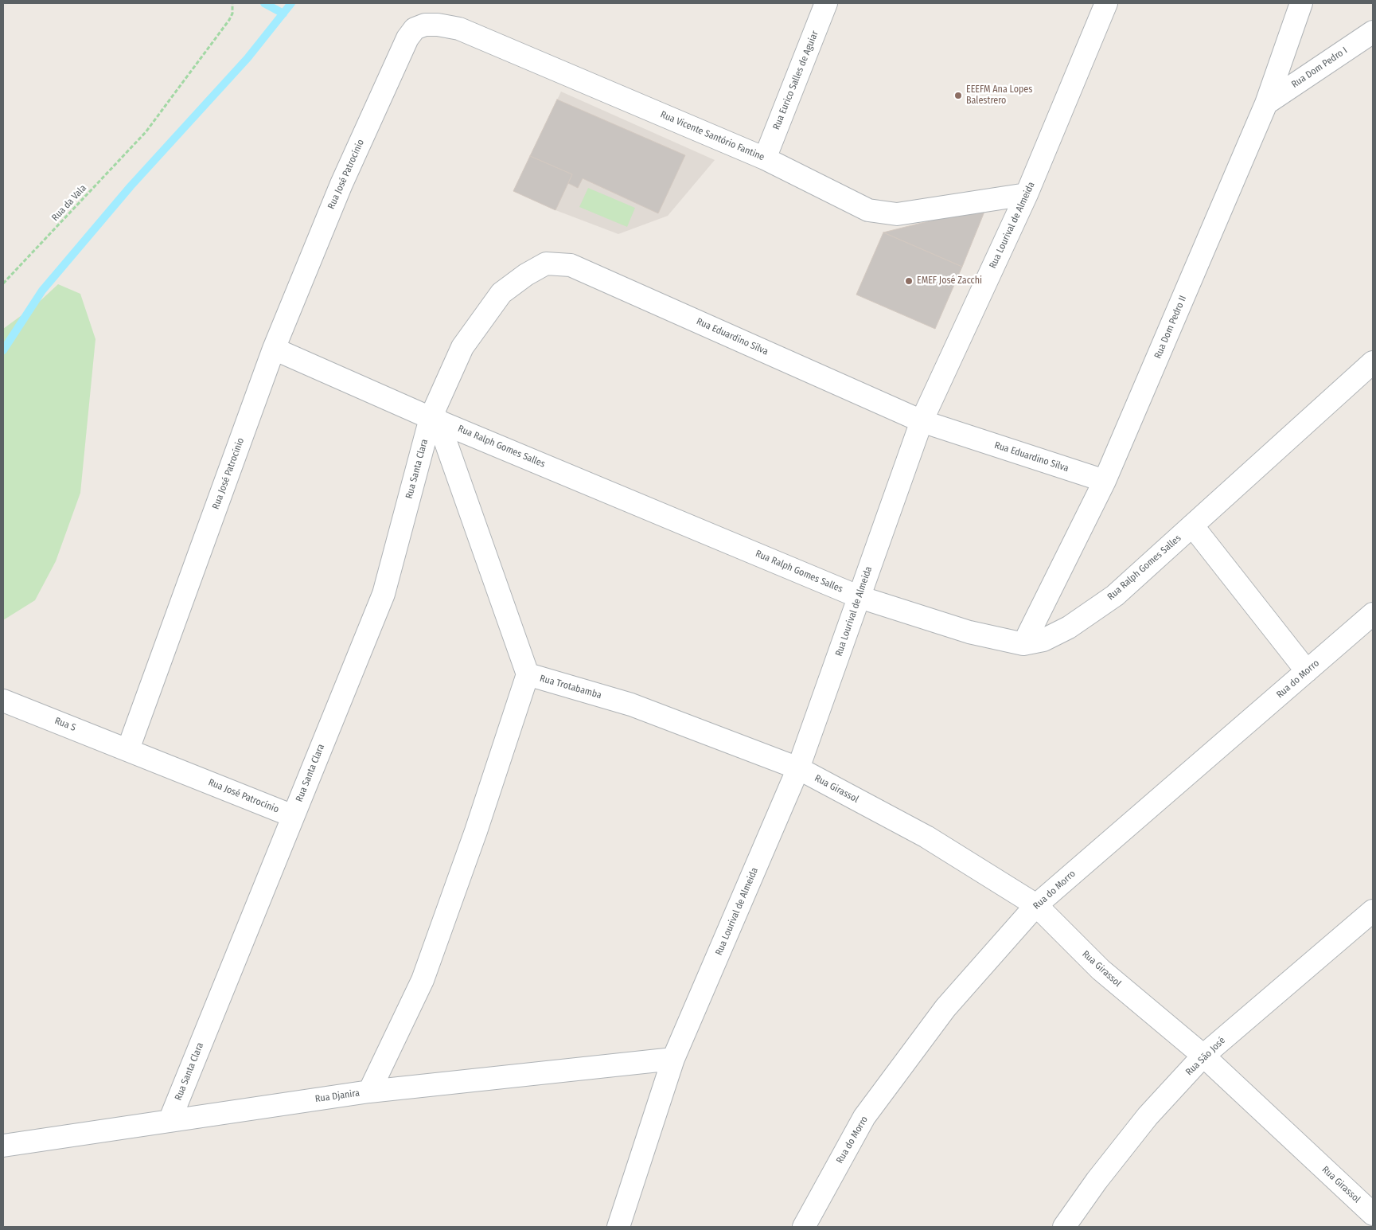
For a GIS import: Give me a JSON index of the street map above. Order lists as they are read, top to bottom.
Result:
{
  "streets": {
    "street": [
      "Rua Dom Pedro I",
      "Rua Eurico Salles de Aguiar",
      "Rua Vicente Santório Fantine",
      "Rua José Patrocínio",
      "Rua Lourival de Almeida",
      "Rua Dom Pedro II",
      "Rua Eduardino Silva",
      "Rua Ralph Gomes Salles",
      "Rua Santa Clara",
      "Rua do Morro",
      "Rua Trotabamba",
      "Rua S",
      "Rua Girassol",
      "Rua São José",
      "Rua Djanira"
    ],
    "path": ["Rua da Vala"]
  },
  "crossings": [
    ["Rua Dom Pedro I", "Rua Dom Pedro II"],
    ["Rua Eurico Salles de Aguiar", "Rua Vicente Santório Fantine"],
    ["Rua Vicente Santório Fantine", "Rua José Patrocínio"],
    ["Rua Vicente Santório Fantine", "Rua Lourival de Almeida"],
    ["Rua José Patrocínio", "Rua Ralph Gomes Salles"],
    ["Rua José Patrocínio", "Rua Santa Clara"],
    ["Rua José Patrocínio", "Rua S"],
    ["Rua Lourival de Almeida", "Rua Eduardino Silva"],
    ["Rua Lourival de Almeida", "Rua Ralph Gomes Salles"],
    ["Rua Lourival de Almeida", "Rua Trotabamba"],
    ["Rua Lourival de Almeida", "Rua Girassol"],
    ["Rua Lourival de Almeida", "Rua Djanira"],
    ["Rua Dom Pedro II", "Rua Eduardino Silva"],
    ["Rua Dom Pedro II", "Rua Ralph Gomes Salles"],
    ["Rua Eduardino Silva", "Rua Ralph Gomes Salles"],
    ["Rua Eduardino Silva", "Rua Santa Clara"],
    ["Rua Eduardino Silva", "Rua Trotabamba"],
    ["Rua Ralph Gomes Salles", "Rua Santa Clara"],
    ["Rua Ralph Gomes Salles", "Rua Trotabamba"],
    ["Rua Santa Clara", "Rua Trotabamba"],
    ["Rua Santa Clara", "Rua Djanira"],
    ["Rua do Morro", "Rua Girassol"],
    ["Rua Trotabamba", "Rua Girassol"],
    ["Rua Girassol", "Rua São José"]
  ],
  "places": ["EEEFM Ana Lopes Balestrero", "EMEF José Zacchi"]
}
